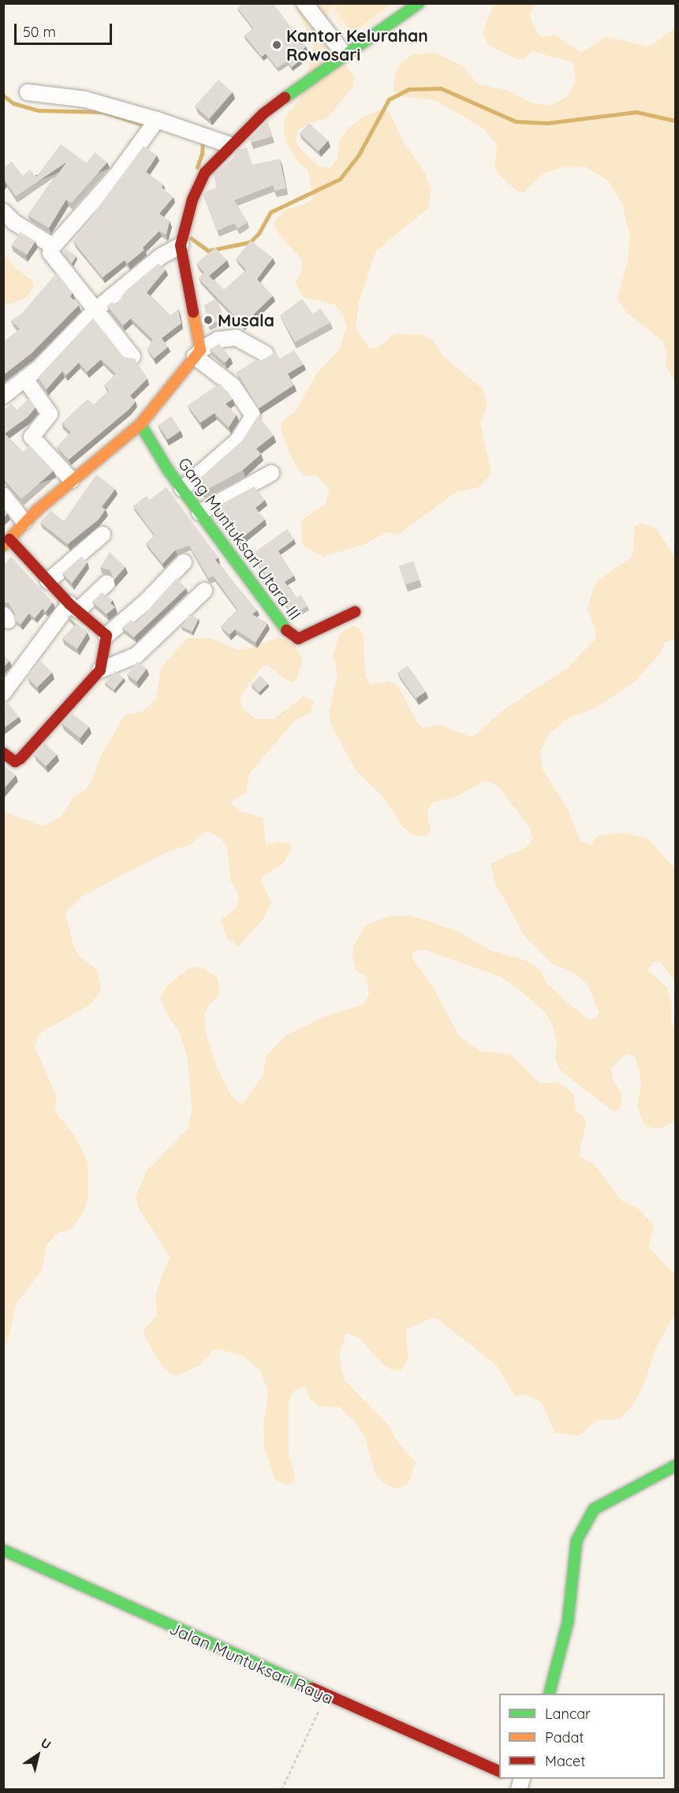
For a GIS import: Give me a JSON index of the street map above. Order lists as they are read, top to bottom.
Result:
{
  "streets": {
    "street": ["Gang Muntuksari Utara III", "Jalan Muntuksari Raya"]
  },
  "places": ["Kantor Kelurahan Rowosari", "Musala"],
  "legend": ["Lancar", "Padat", "Macet"],
  "scale_bar": "50 m",
  "north": "top right"
}
